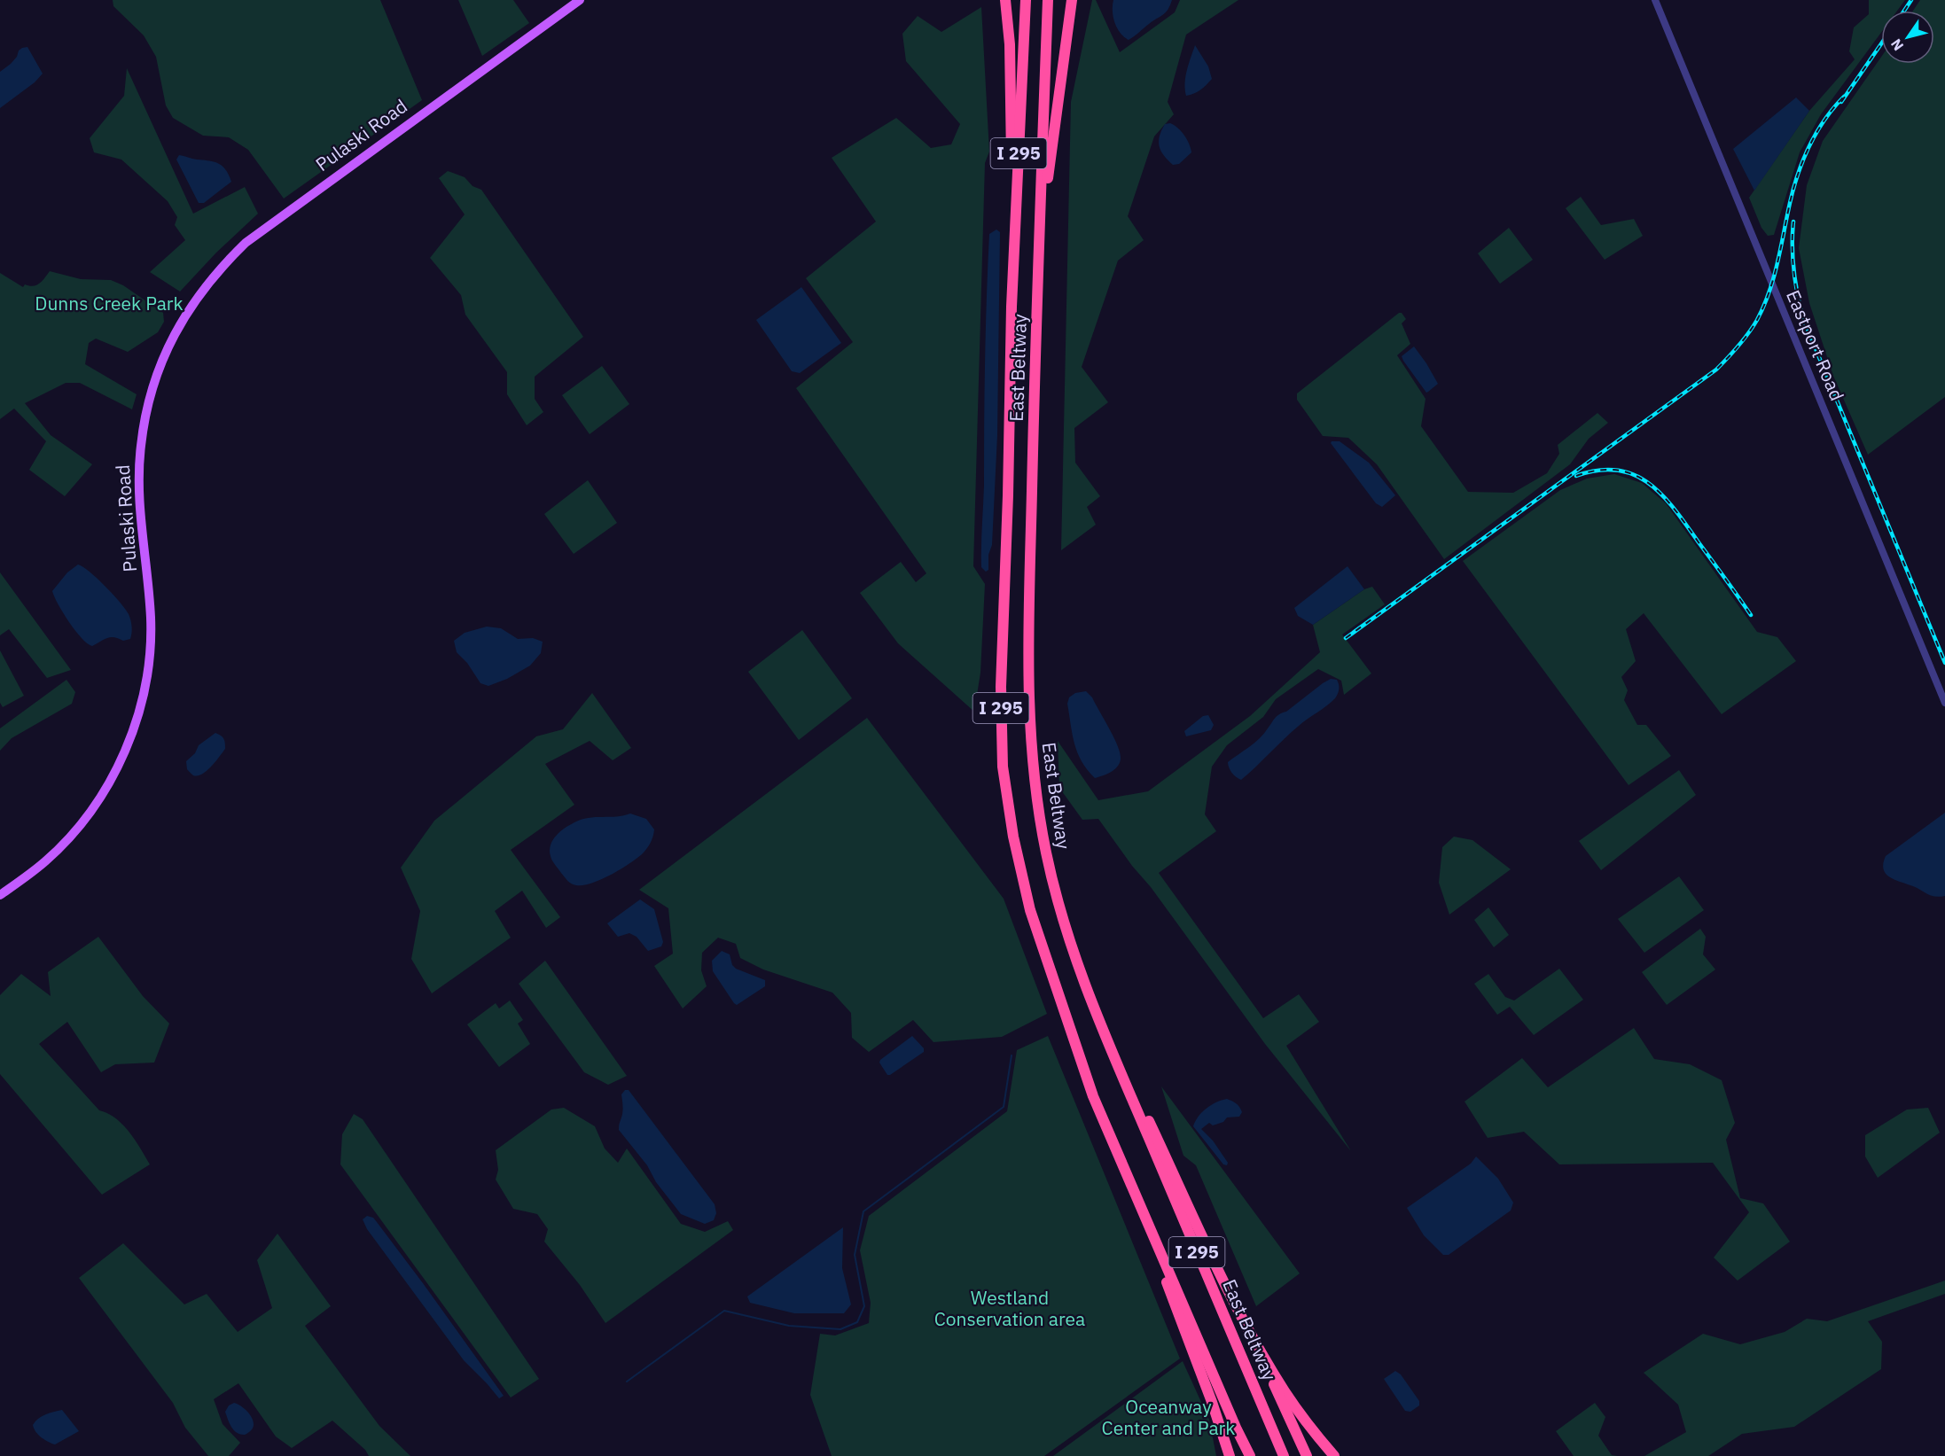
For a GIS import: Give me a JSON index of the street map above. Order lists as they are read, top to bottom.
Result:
{
  "streets": {
    "highway": ["I 295", "East Beltway"],
    "main road": ["Pulaski Road"],
    "street": ["Eastport Road"]
  },
  "parks": ["Dunns Creek Park", "Westland Conservation area", "Oceanway Center and Park"],
  "north": "bottom left"
}
